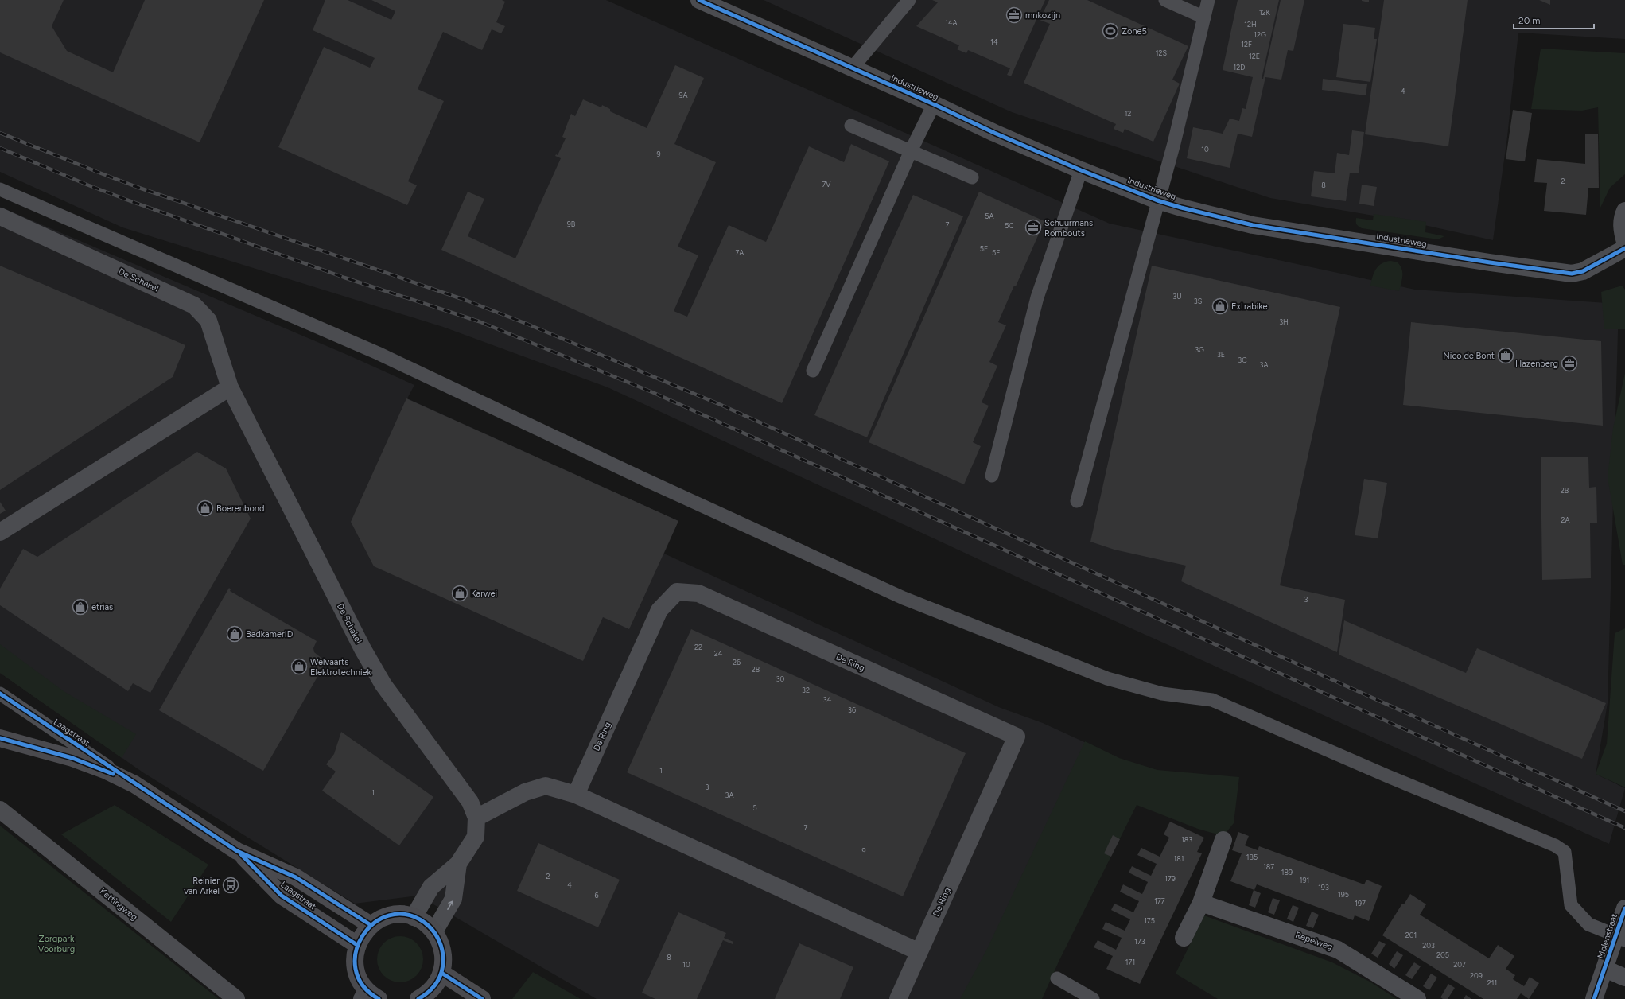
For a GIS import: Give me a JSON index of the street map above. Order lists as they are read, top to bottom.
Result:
{
  "streets": {
    "main road": ["Laagstraat"],
    "street": [
      "Industrieweg",
      "De Schakel",
      "De Ring",
      "Kettingweg",
      "Molenstraat",
      "Repelweg"
    ]
  },
  "parks": ["Zorgpark Voorburg"],
  "places": {
    "office": [
      "mnkozijn",
      "Schuurmans Rombouts",
      "Nico de Bont",
      "Hazenberg"
    ],
    "sports": ["Zone5"],
    "shop": [
      "Extrabike",
      "Boerenbond",
      "Karwei",
      "etrias",
      "BadkamerID",
      "Welvaarts Elektrotechniek"
    ],
    "bus stop": ["Reinier van Arkel"]
  },
  "house_numbers": [
    "12K",
    "14A",
    "12H",
    "12G",
    "14",
    "12F",
    "12S",
    "12E",
    "12D",
    "4",
    "9A",
    "12",
    "10",
    "9",
    "2",
    "7V",
    "8",
    "5A",
    "9B",
    "7",
    "5C",
    "5E",
    "7A",
    "5F",
    "3U",
    "3S",
    "3H",
    "3G",
    "3E",
    "3C",
    "3A",
    "2B",
    "2A",
    "3",
    "22",
    "24",
    "26",
    "28",
    "30",
    "32",
    "34",
    "36",
    "1",
    "3",
    "1",
    "3A",
    "5",
    "7",
    "183",
    "9",
    "185",
    "181",
    "187",
    "189",
    "2",
    "179",
    "191",
    "4",
    "193",
    "195",
    "6",
    "177",
    "197",
    "175",
    "201",
    "173",
    "203",
    "205",
    "8",
    "171",
    "10",
    "207",
    "209",
    "211"
  ],
  "scale_bar": "20 m"
}
